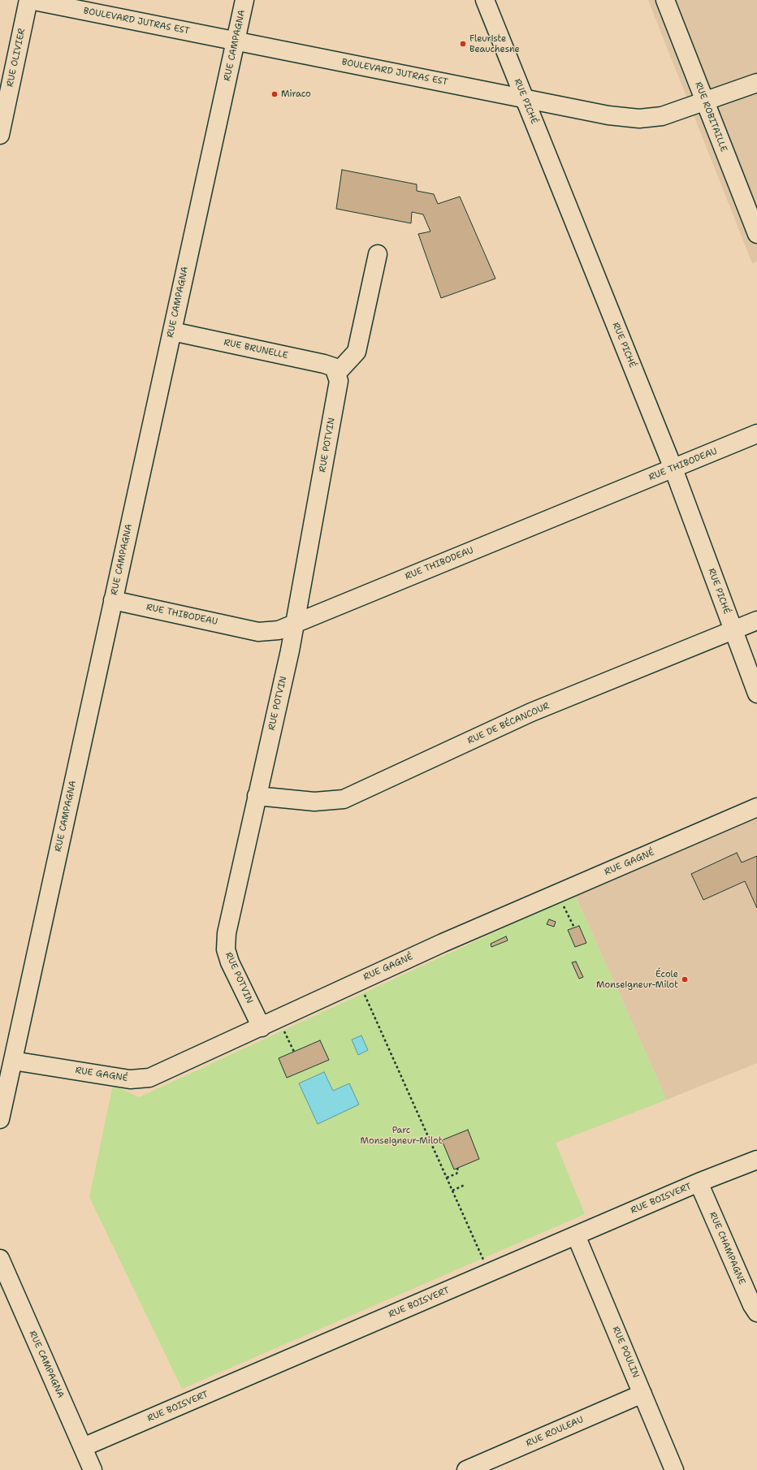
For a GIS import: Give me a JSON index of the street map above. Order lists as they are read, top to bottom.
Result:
{
  "streets": {
    "street": [
      "BOULEVARD JUTRAS EST",
      "RUE CAMPAGNA",
      "RUE OLIVIER",
      "RUE PICHÉ",
      "RUE ROBITAILLE",
      "RUE BRUNELLE",
      "RUE POTVIN",
      "RUE THIBODEAU",
      "RUE DE BÉCANCOUR",
      "RUE GAGNÉ",
      "RUE BOISVERT",
      "RUE CHAMPAGNE",
      "RUE POULIN",
      "RUE ROULEAU"
    ]
  },
  "crossings": [
    ["BOULEVARD JUTRAS EST", "RUE CAMPAGNA"],
    ["BOULEVARD JUTRAS EST", "RUE OLIVIER"],
    ["BOULEVARD JUTRAS EST", "RUE PICHÉ"],
    ["BOULEVARD JUTRAS EST", "RUE ROBITAILLE"],
    ["RUE CAMPAGNA", "RUE BRUNELLE"],
    ["RUE CAMPAGNA", "RUE THIBODEAU"],
    ["RUE CAMPAGNA", "RUE GAGNÉ"],
    ["RUE CAMPAGNA", "RUE BOISVERT"],
    ["RUE PICHÉ", "RUE THIBODEAU"],
    ["RUE PICHÉ", "RUE DE BÉCANCOUR"],
    ["RUE BRUNELLE", "RUE POTVIN"],
    ["RUE POTVIN", "RUE THIBODEAU"],
    ["RUE POTVIN", "RUE DE BÉCANCOUR"],
    ["RUE POTVIN", "RUE GAGNÉ"],
    ["RUE BOISVERT", "RUE CHAMPAGNE"],
    ["RUE BOISVERT", "RUE POULIN"],
    ["RUE POULIN", "RUE ROULEAU"]
  ],
  "parks": ["Parc Monseigneur-Milot"],
  "places": ["Fleuriste Beauchesne", "Miraco", "École Monseigneur-Milot"]
}
